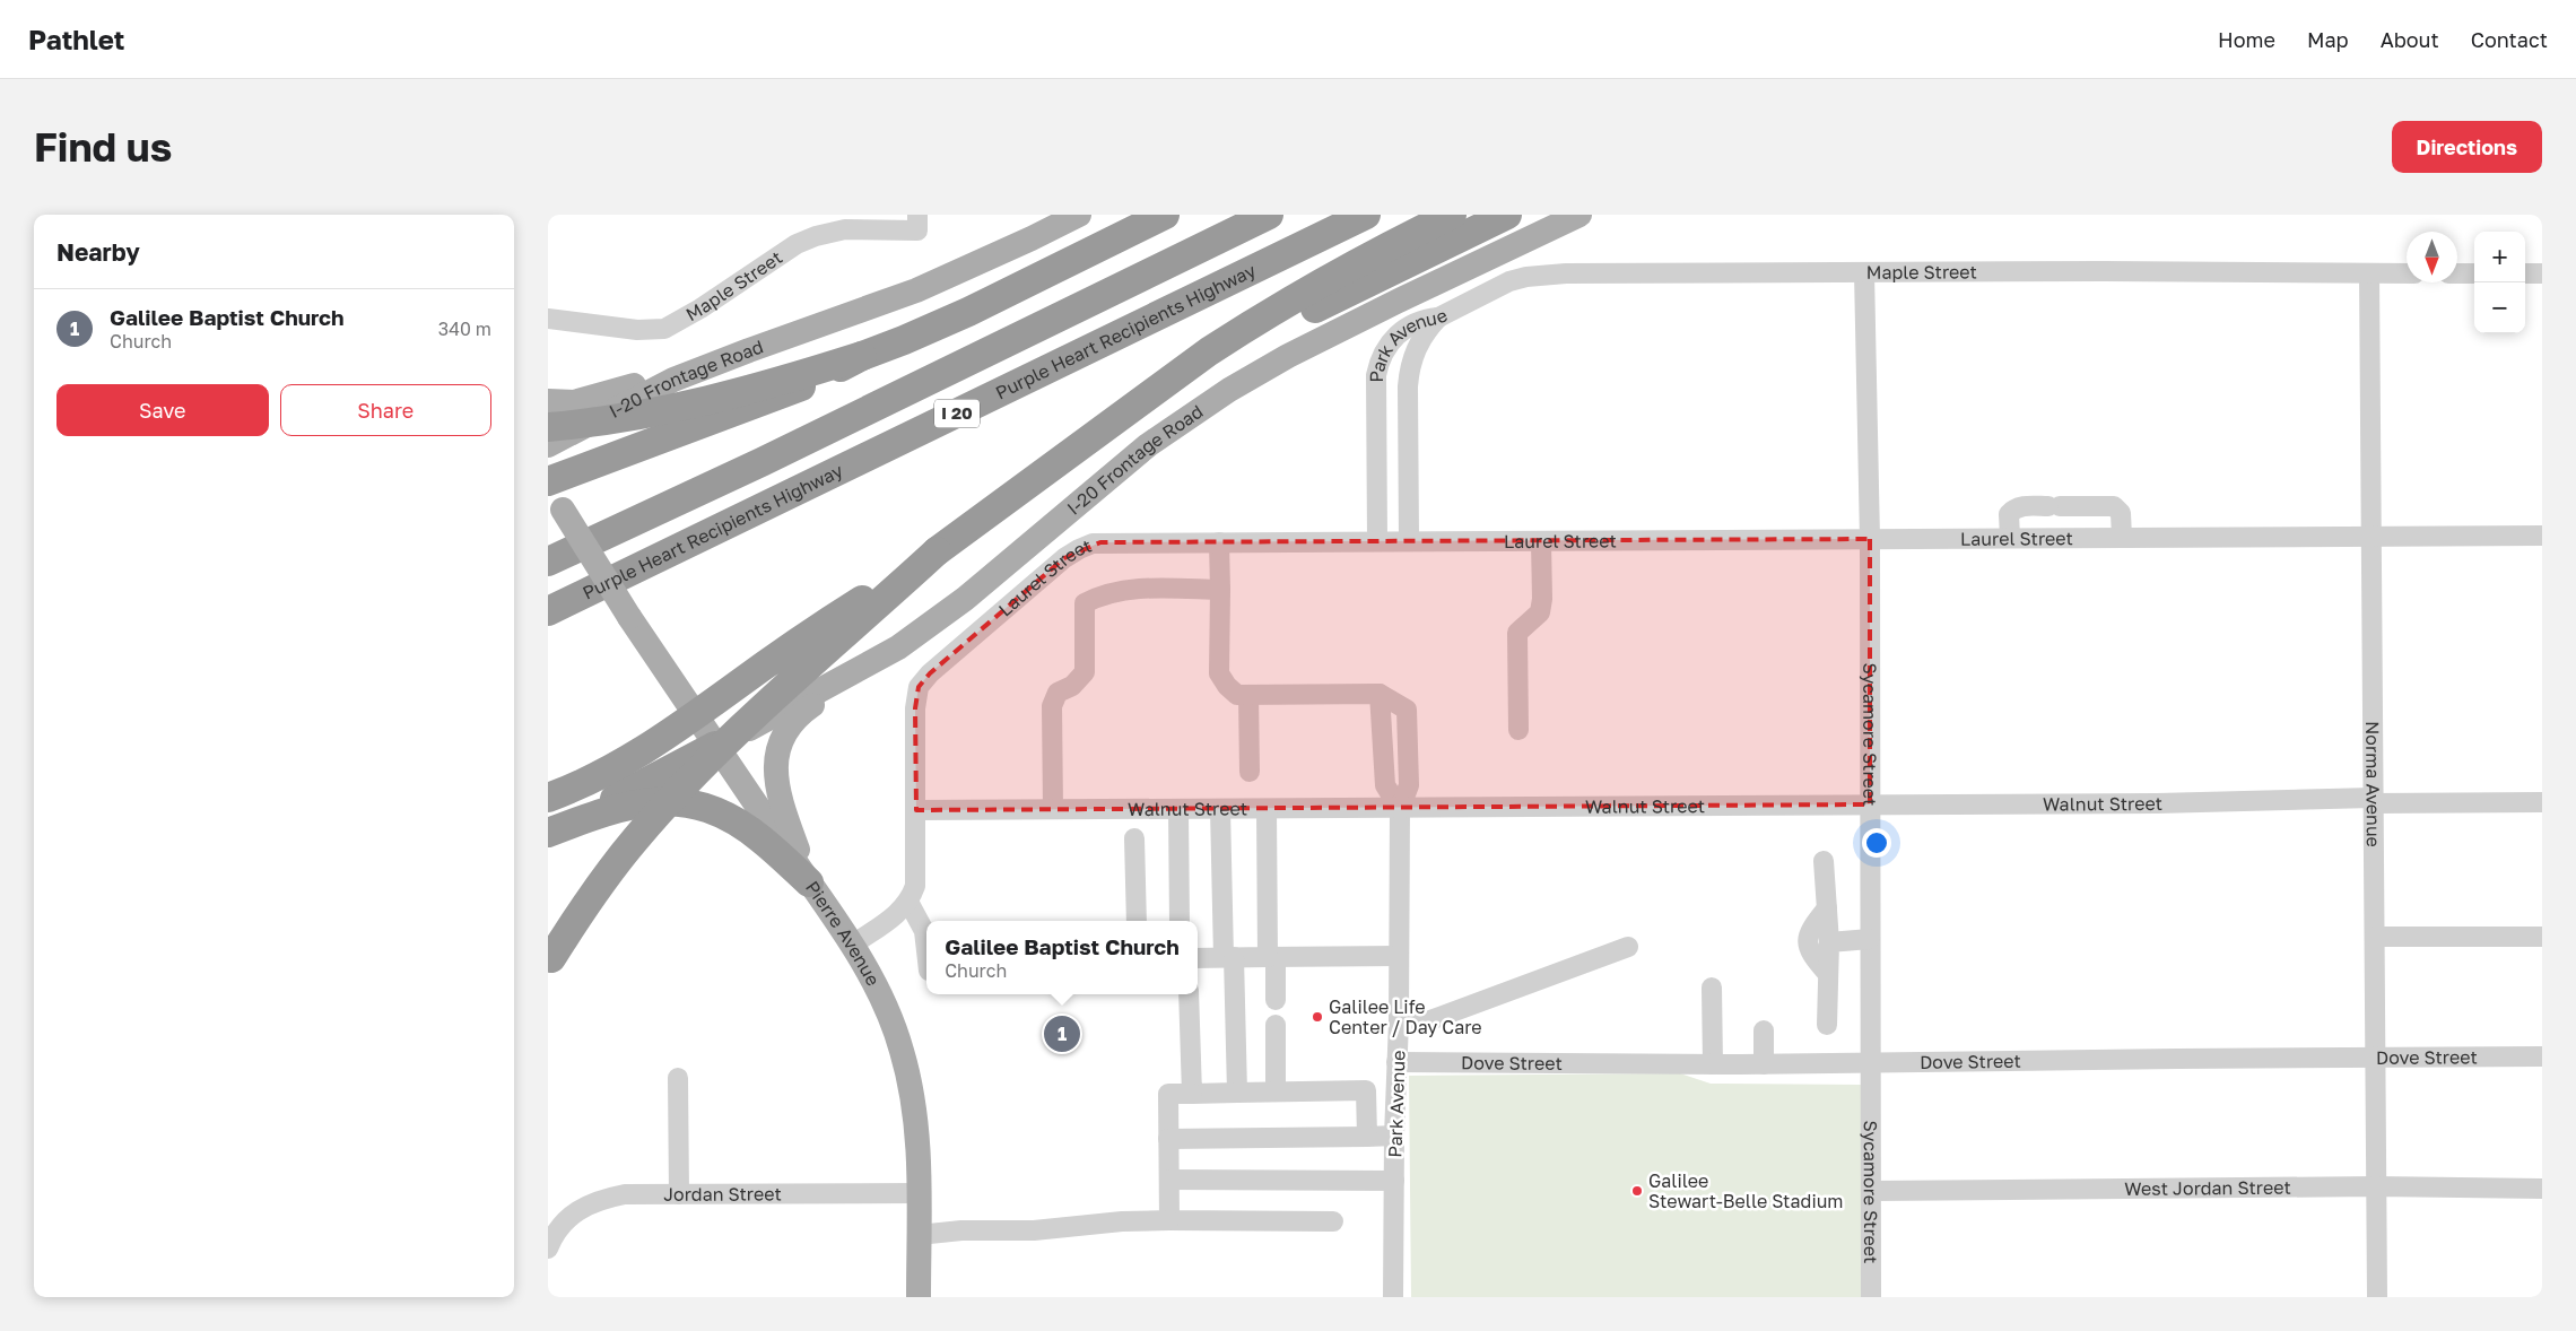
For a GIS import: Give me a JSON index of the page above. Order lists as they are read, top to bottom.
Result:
{
  "streets": {
    "highway": ["Purple Heart Recipients Highway", "I 20"],
    "main road": ["I-20 Frontage Road", "Pierre Avenue"],
    "street": [
      "Maple Street",
      "Park Avenue",
      "Laurel Street",
      "Sycamore Street",
      "Norma Avenue",
      "Walnut Street",
      "Dove Street",
      "West Jordan Street",
      "Jordan Street"
    ]
  },
  "crossings": [
    ["Maple Street", "Park Avenue"],
    ["Maple Street", "Sycamore Street"],
    ["Maple Street", "Norma Avenue"],
    ["Park Avenue", "Laurel Street"],
    ["Park Avenue", "Walnut Street"],
    ["Park Avenue", "Dove Street"],
    ["I-20 Frontage Road", "Pierre Avenue"],
    ["Laurel Street", "Sycamore Street"],
    ["Laurel Street", "Norma Avenue"],
    ["Laurel Street", "Walnut Street"],
    ["Sycamore Street", "Walnut Street"],
    ["Sycamore Street", "Dove Street"],
    ["Sycamore Street", "West Jordan Street"],
    ["Norma Avenue", "Walnut Street"],
    ["Norma Avenue", "Dove Street"],
    ["Norma Avenue", "West Jordan Street"],
    ["Pierre Avenue", "Jordan Street"]
  ],
  "places": ["Galilee Life Center / Day Care", "Galilee Stewart-Belle Stadium"],
  "north": "bottom",
  "page": {
    "header": "Pathlet",
    "nav": [
      "Home",
      "Map",
      "About",
      "Contact"
    ],
    "buttons": [
      "Directions",
      ["Save", "Share"]
    ],
    "title": "Find us",
    "heading": "Nearby",
    "map_buttons": ["+", "−"],
    "list": [
      {
        "mark": "1",
        "name": "Galilee Baptist Church",
        "note": "Church",
        "value": "340 m"
      }
    ],
    "popup": ["Galilee Baptist Church", "Church"],
    "pins": "1"
  }
}
